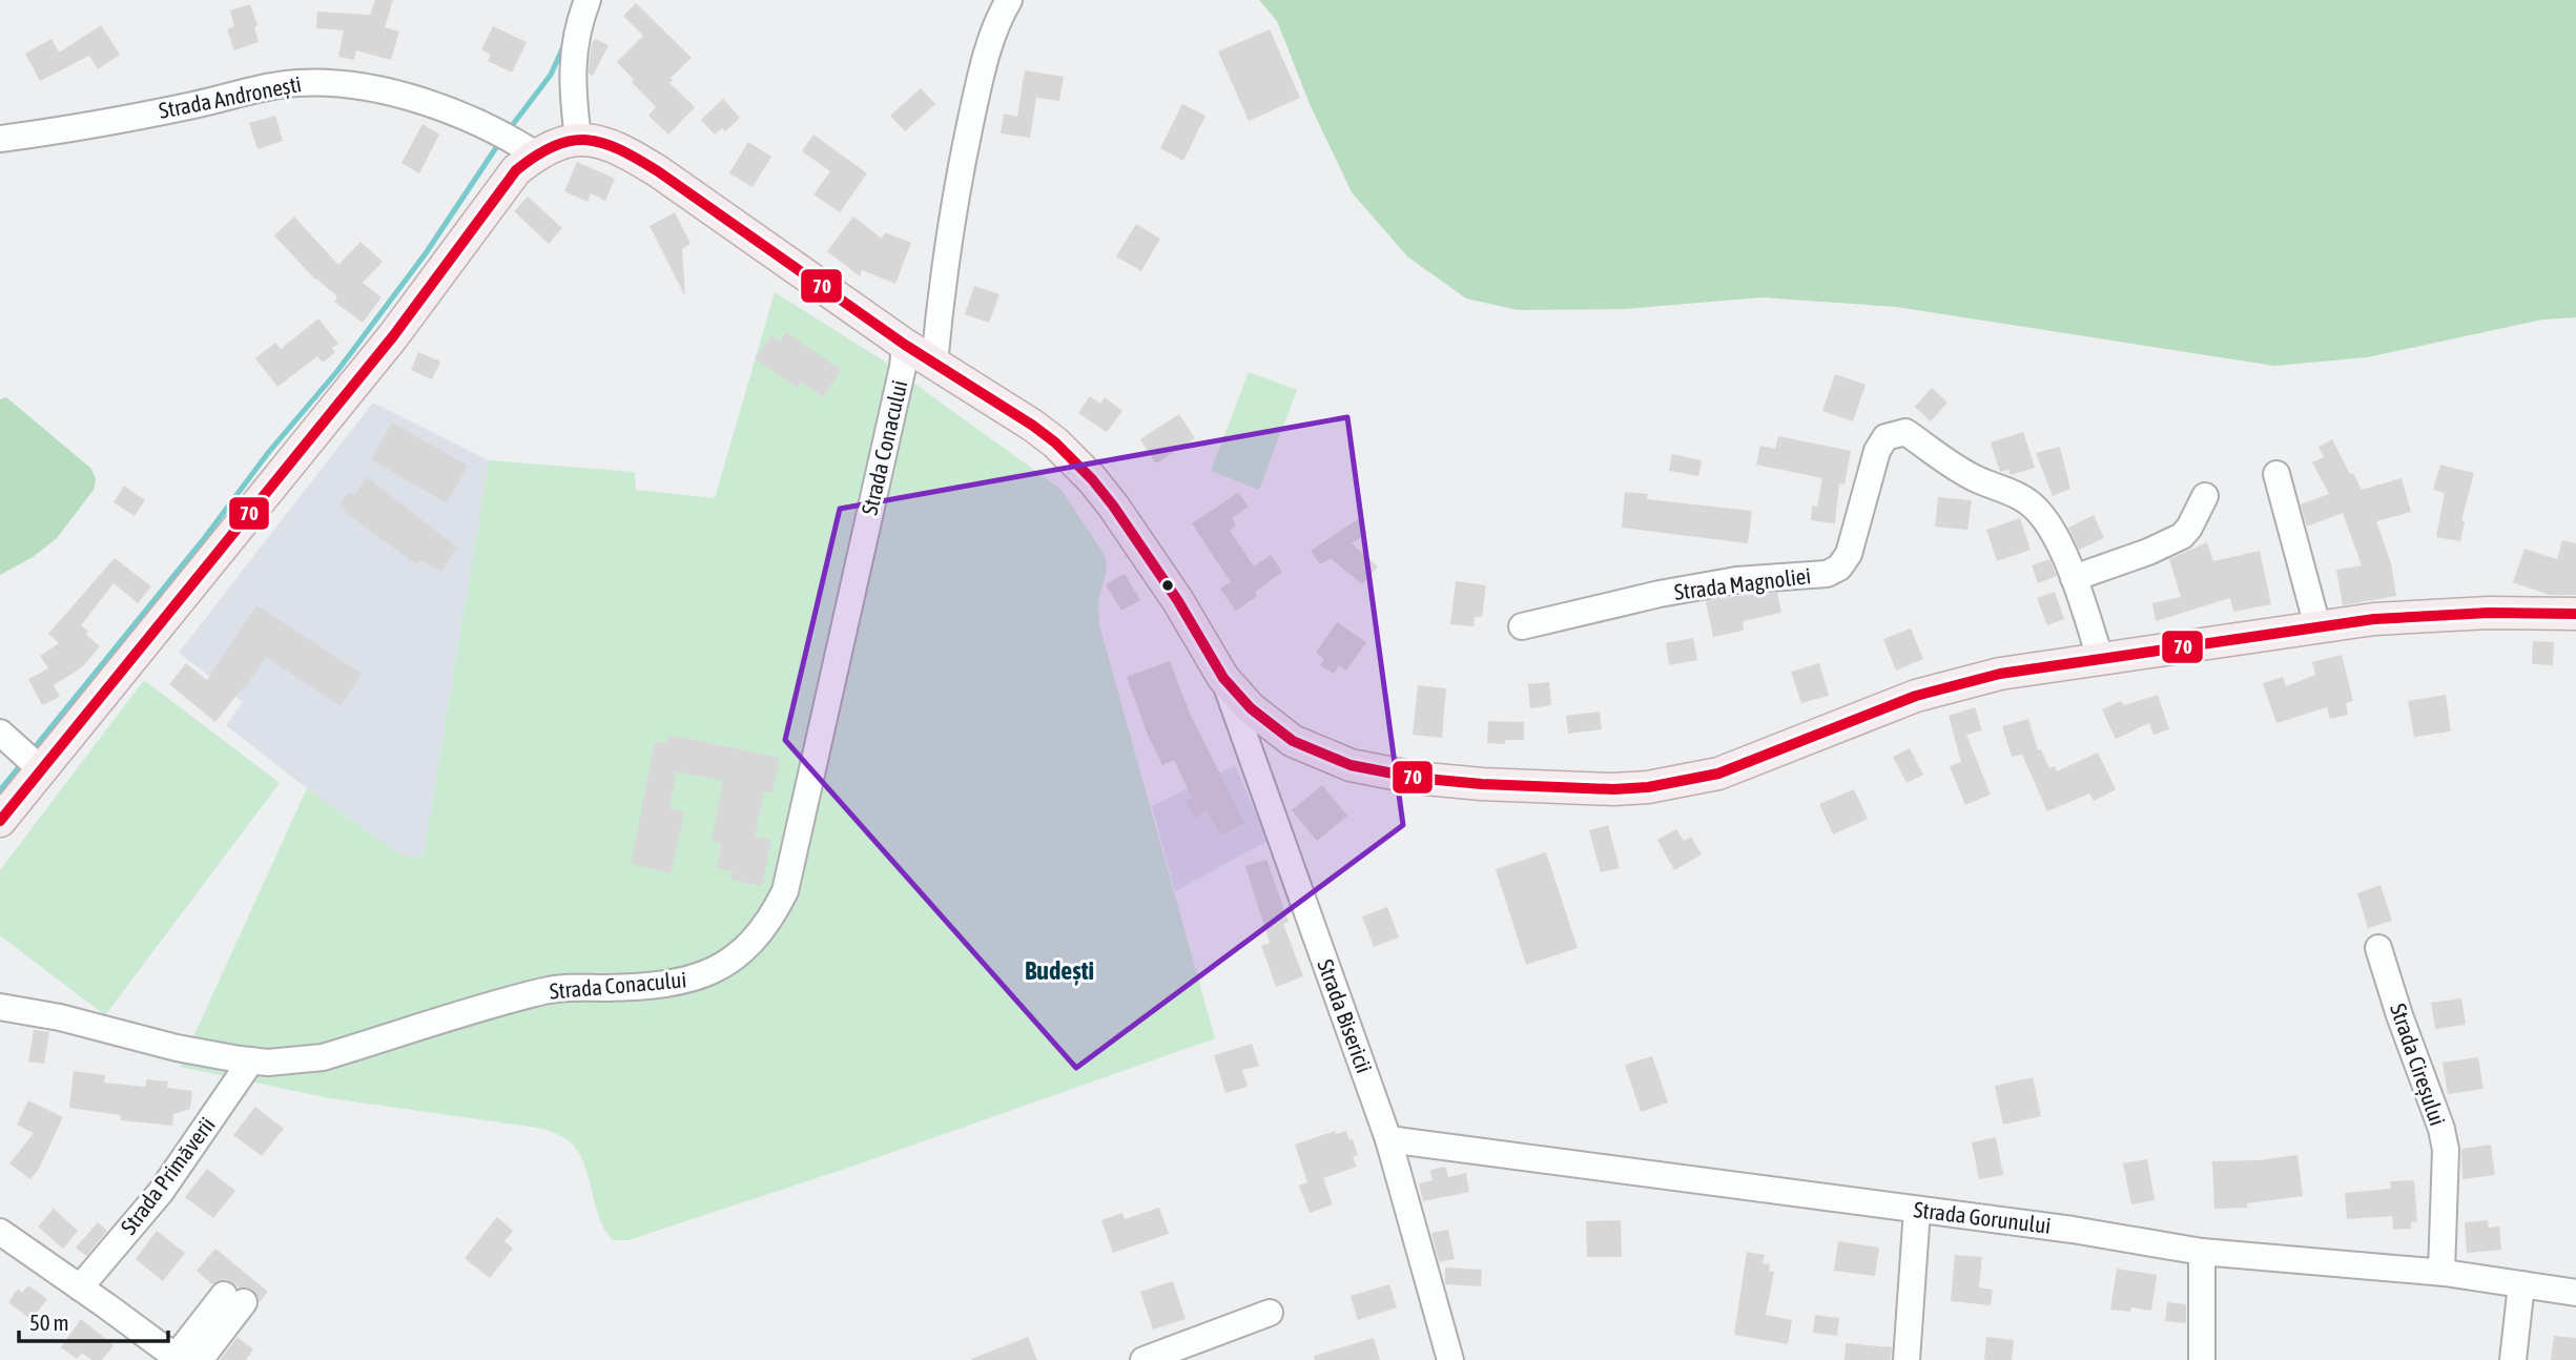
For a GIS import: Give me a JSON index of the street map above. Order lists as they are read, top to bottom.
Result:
{
  "streets": {
    "street": [
      "Strada Andronești",
      "Strada Conacului",
      "Strada Magnoliei",
      "Strada Bisericii",
      "Strada Cireșului",
      "Strada Primăverii",
      "Strada Gorunului"
    ]
  },
  "crossings": [
    ["Strada Conacului", "Strada Primăverii"],
    ["Strada Bisericii", "Strada Gorunului"],
    ["Strada Cireșului", "Strada Gorunului"]
  ],
  "districts": ["Budești"],
  "lines": ["transit line 70"],
  "scale_bar": "50 m"
}
